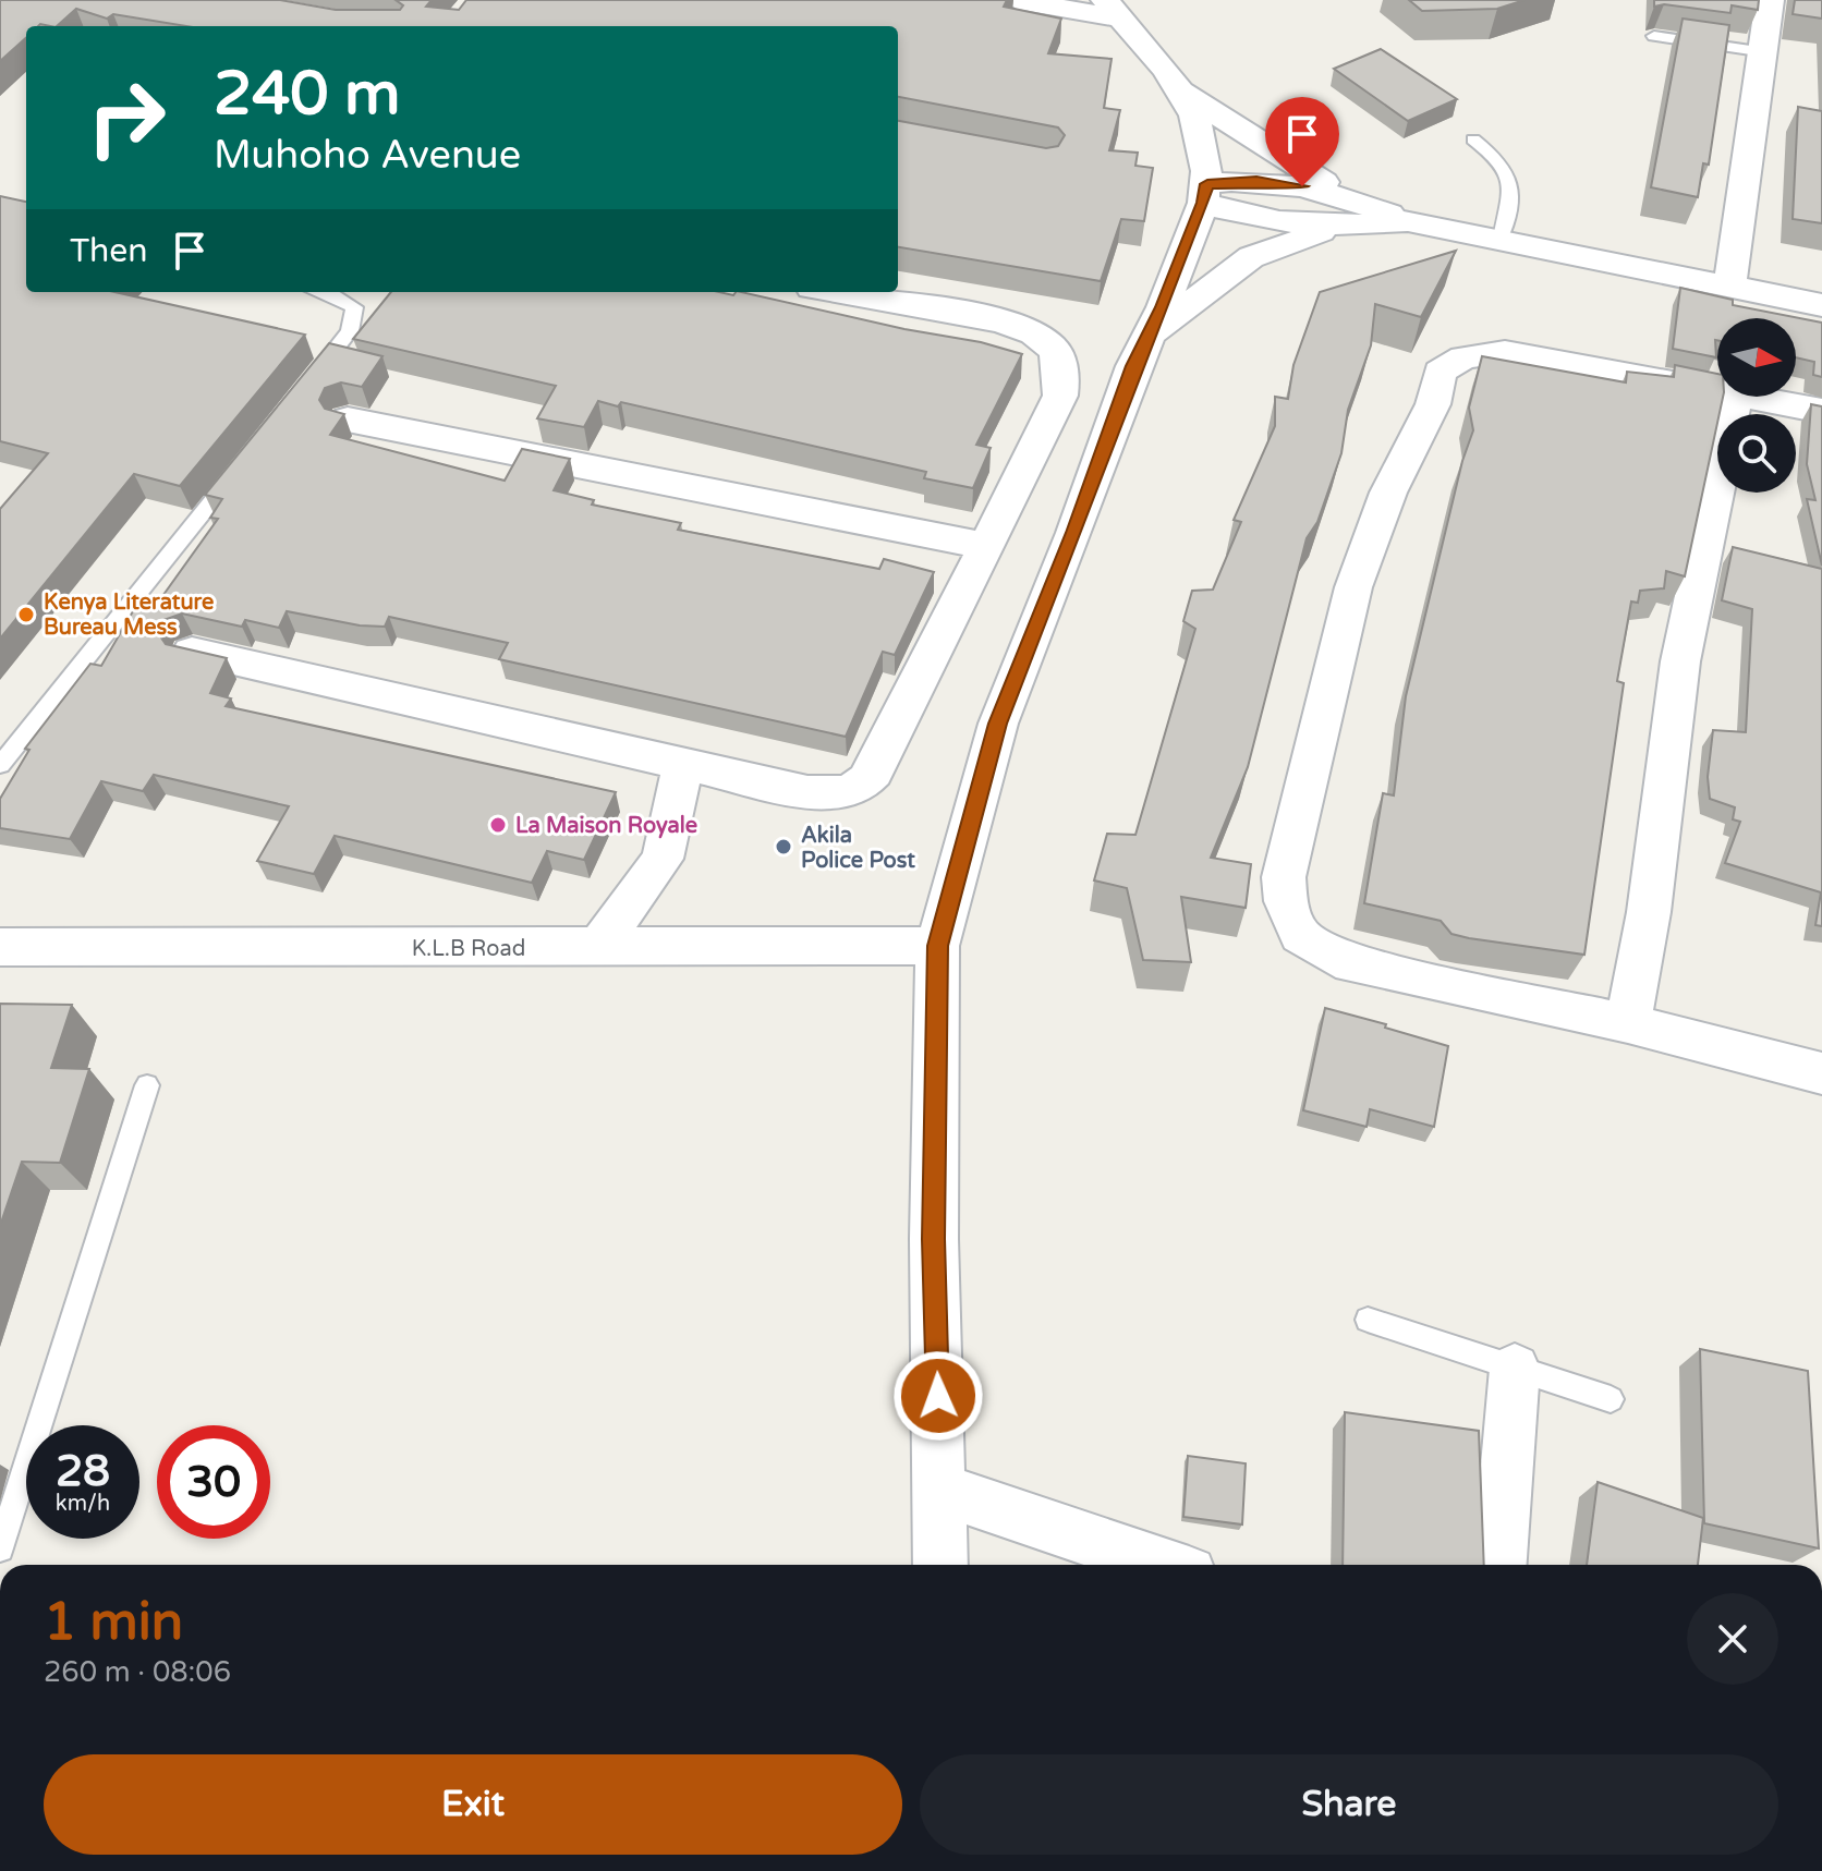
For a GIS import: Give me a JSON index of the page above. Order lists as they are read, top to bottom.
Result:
{
  "streets": {
    "street": ["K.L.B Road"]
  },
  "places": ["Kenya Literature Bureau Mess", "La Maison Royale", "Akila Police Post"],
  "north": "right",
  "page": {
    "turn": ["240 m", "Muhoho Avenue"],
    "then": "Then",
    "speed": "28 km/h",
    "limit": "30",
    "heading": ["1 min", "260 m · 08:06"],
    "buttons": ["Exit", "Share"]
  }
}
